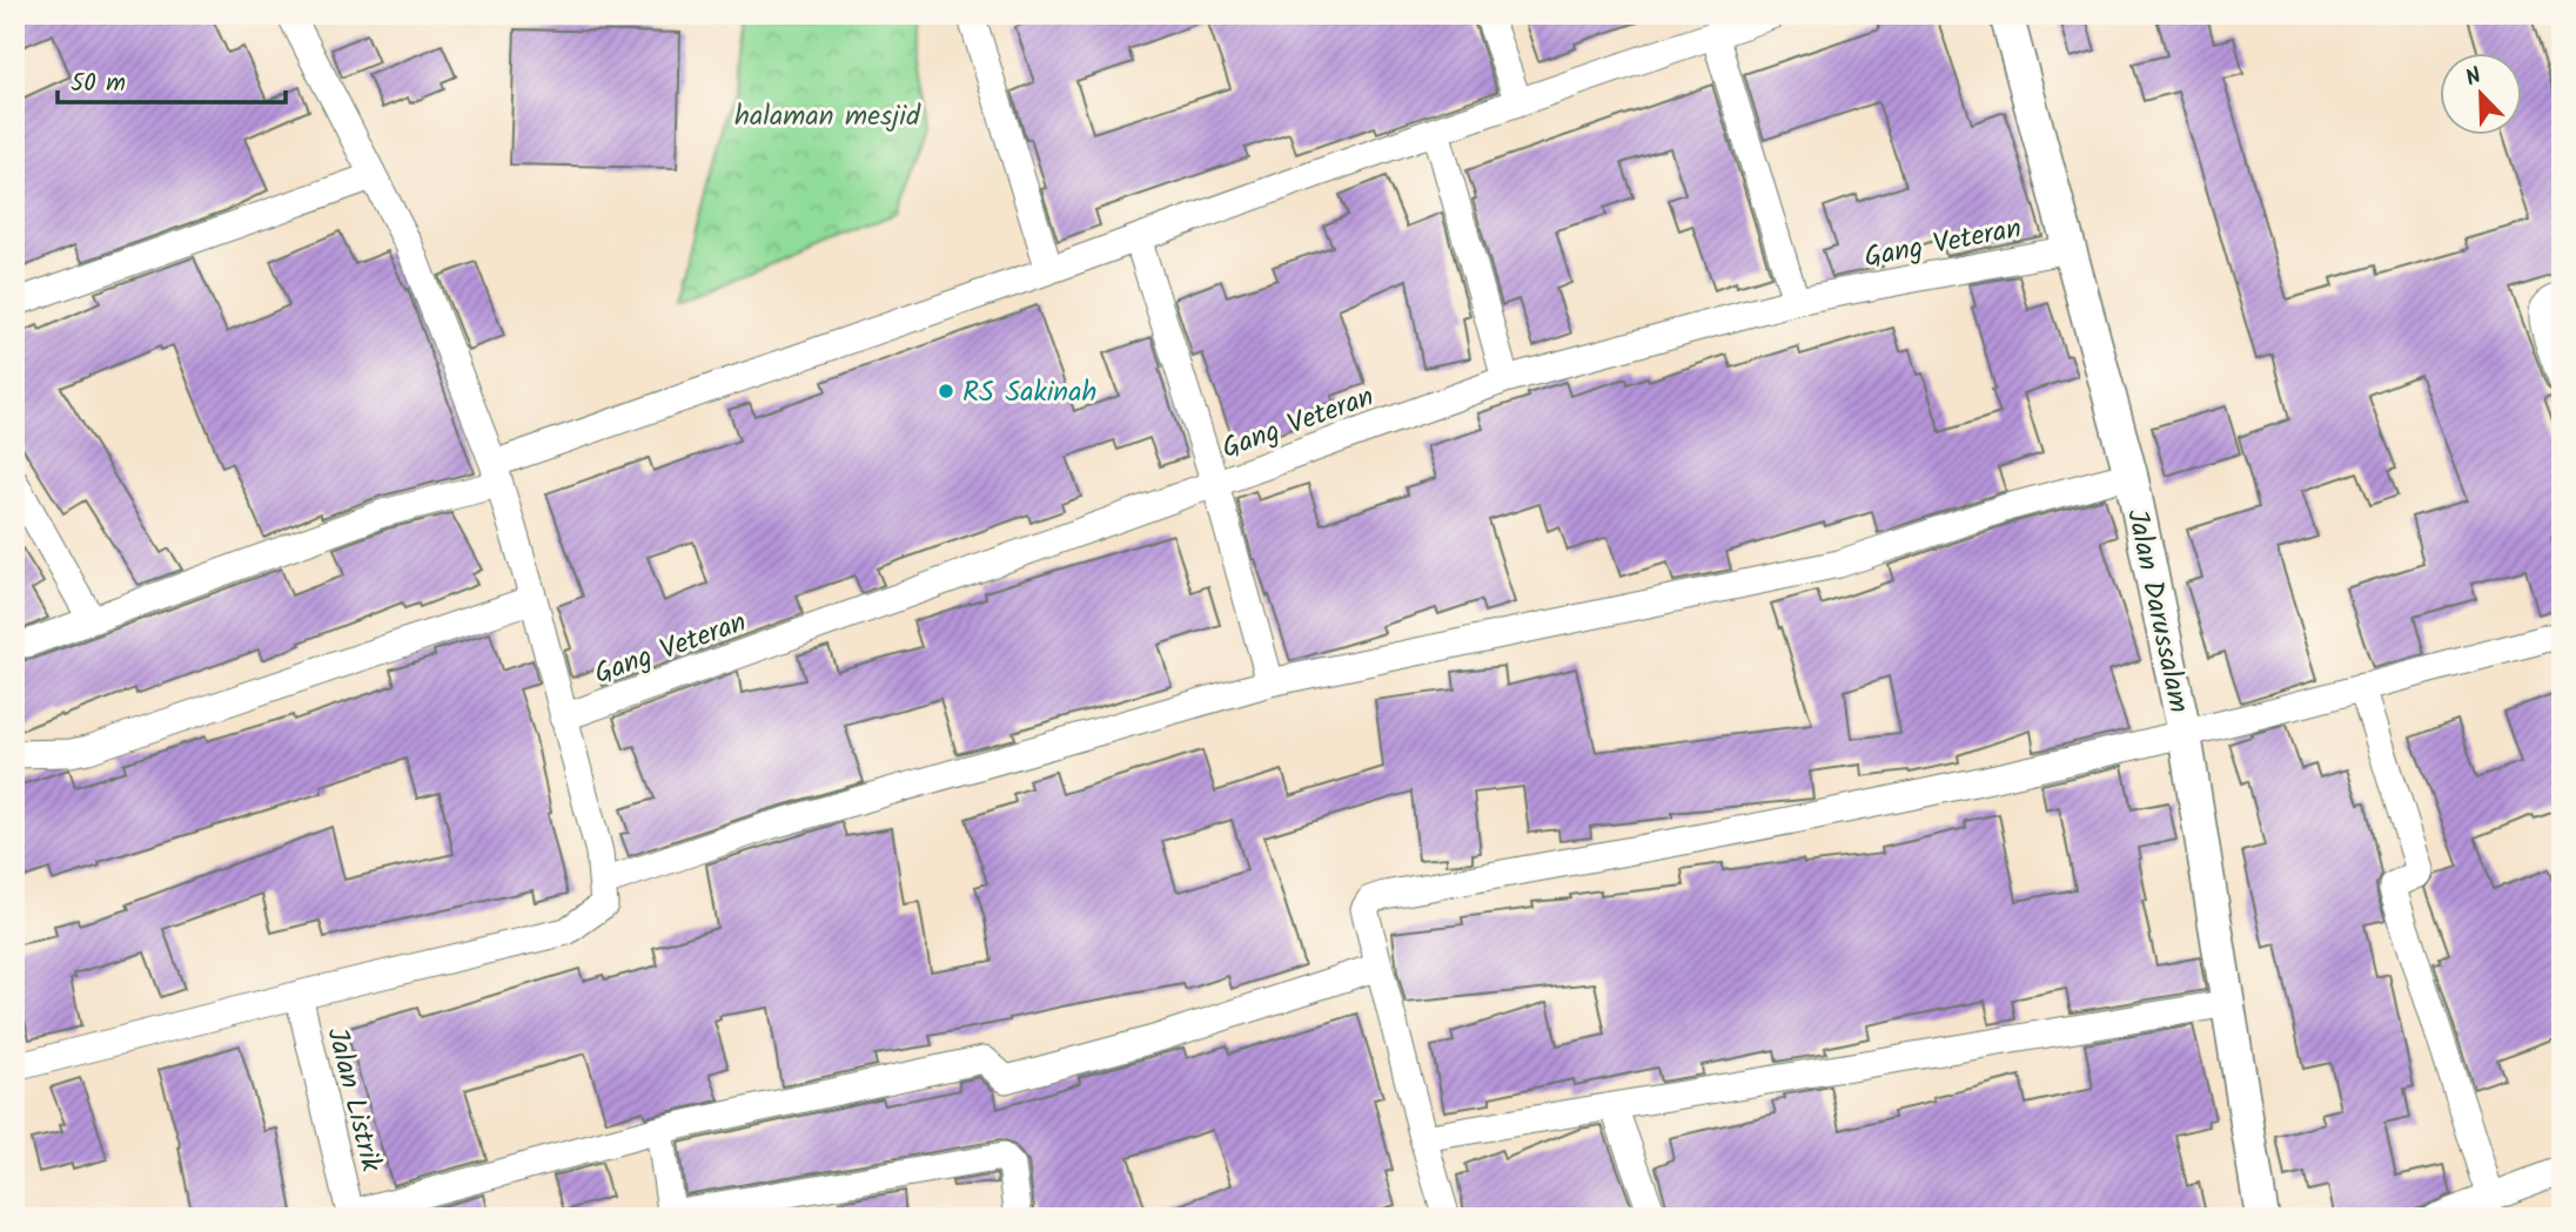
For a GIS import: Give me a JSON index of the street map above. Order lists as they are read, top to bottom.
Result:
{
  "streets": {
    "street": ["Gang Veteran", "Jalan Darussalam", "Jalan Listrik"]
  },
  "crossings": [
    ["Gang Veteran", "Jalan Darussalam"]
  ],
  "parks": ["halaman mesjid"],
  "places": ["RS Sakinah"],
  "scale_bar": "50 m",
  "north": "top left"
}
